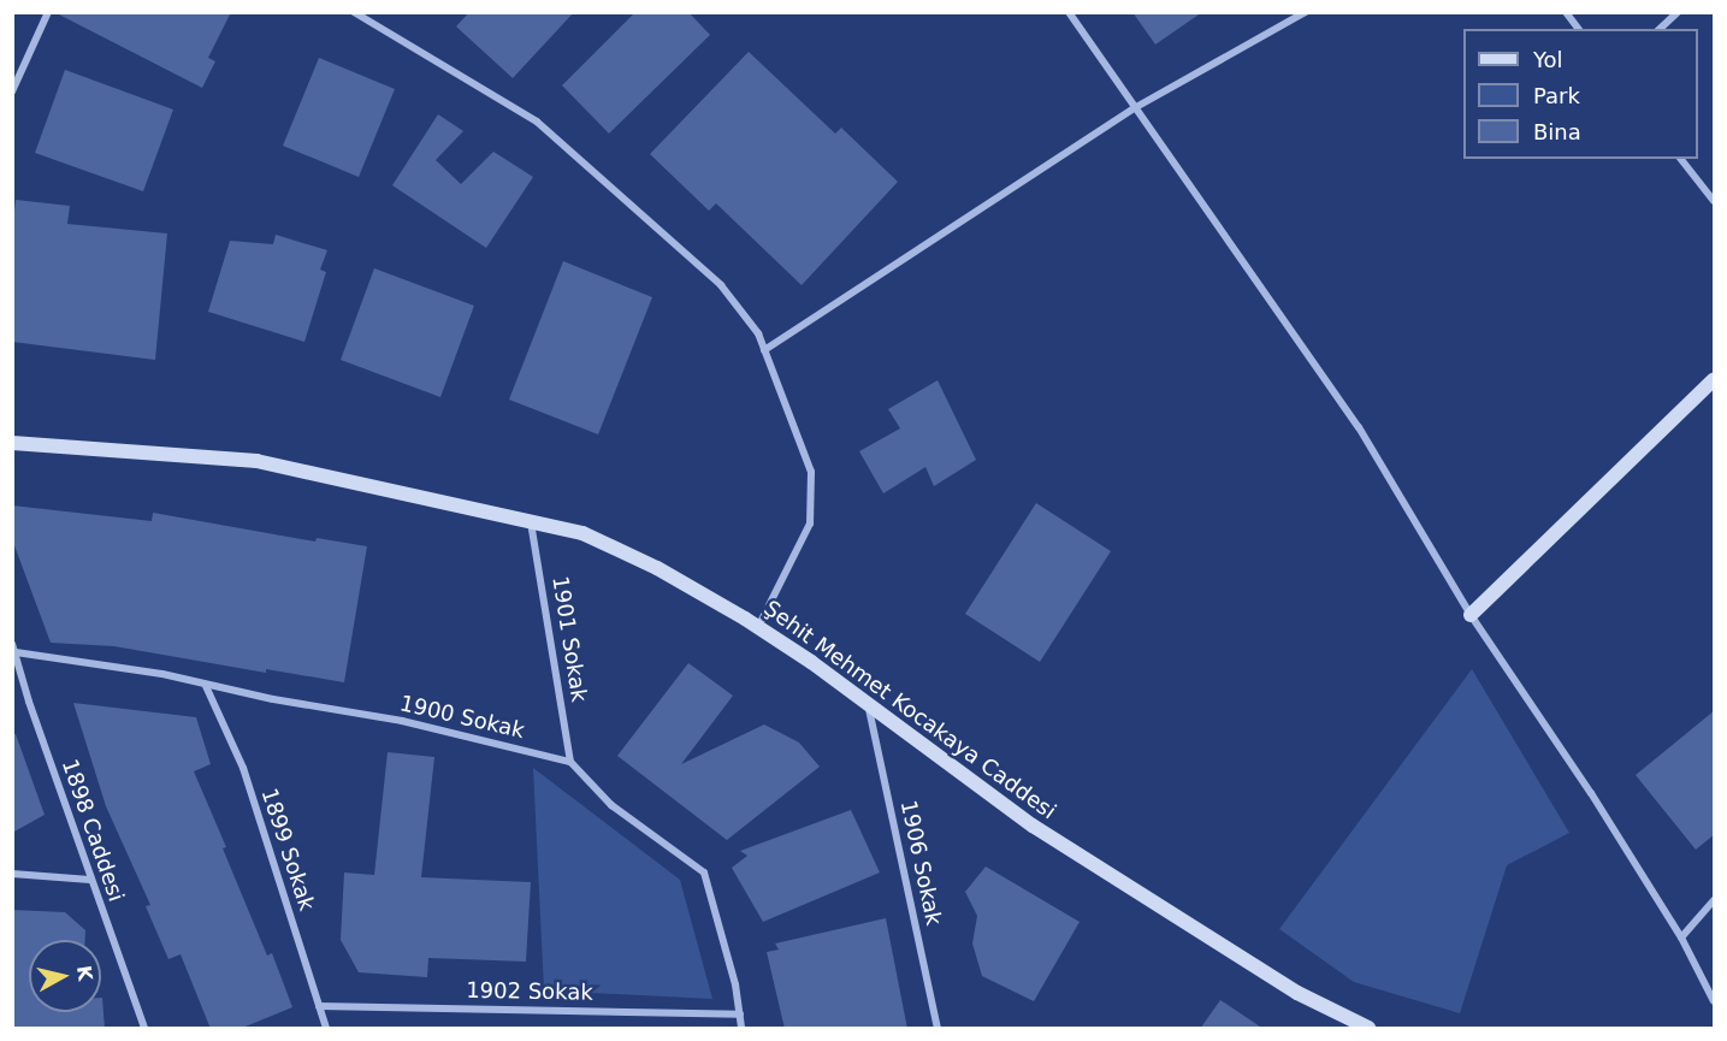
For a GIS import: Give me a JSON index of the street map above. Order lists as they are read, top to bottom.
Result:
{
  "streets": {
    "street": [
      "1901 Sokak",
      "Şehit Mehmet Kocakaya Caddesi",
      "1900 Sokak",
      "1898 Caddesi",
      "1899 Sokak",
      "1906 Sokak",
      "1902 Sokak"
    ]
  },
  "crossings": [
    ["1901 Sokak", "Şehit Mehmet Kocakaya Caddesi"],
    ["1901 Sokak", "1900 Sokak"],
    ["Şehit Mehmet Kocakaya Caddesi", "1906 Sokak"],
    ["1900 Sokak", "1898 Caddesi"],
    ["1900 Sokak", "1899 Sokak"],
    ["1899 Sokak", "1902 Sokak"]
  ],
  "legend": ["Yol", "Park", "Bina"],
  "north": "right"
}
